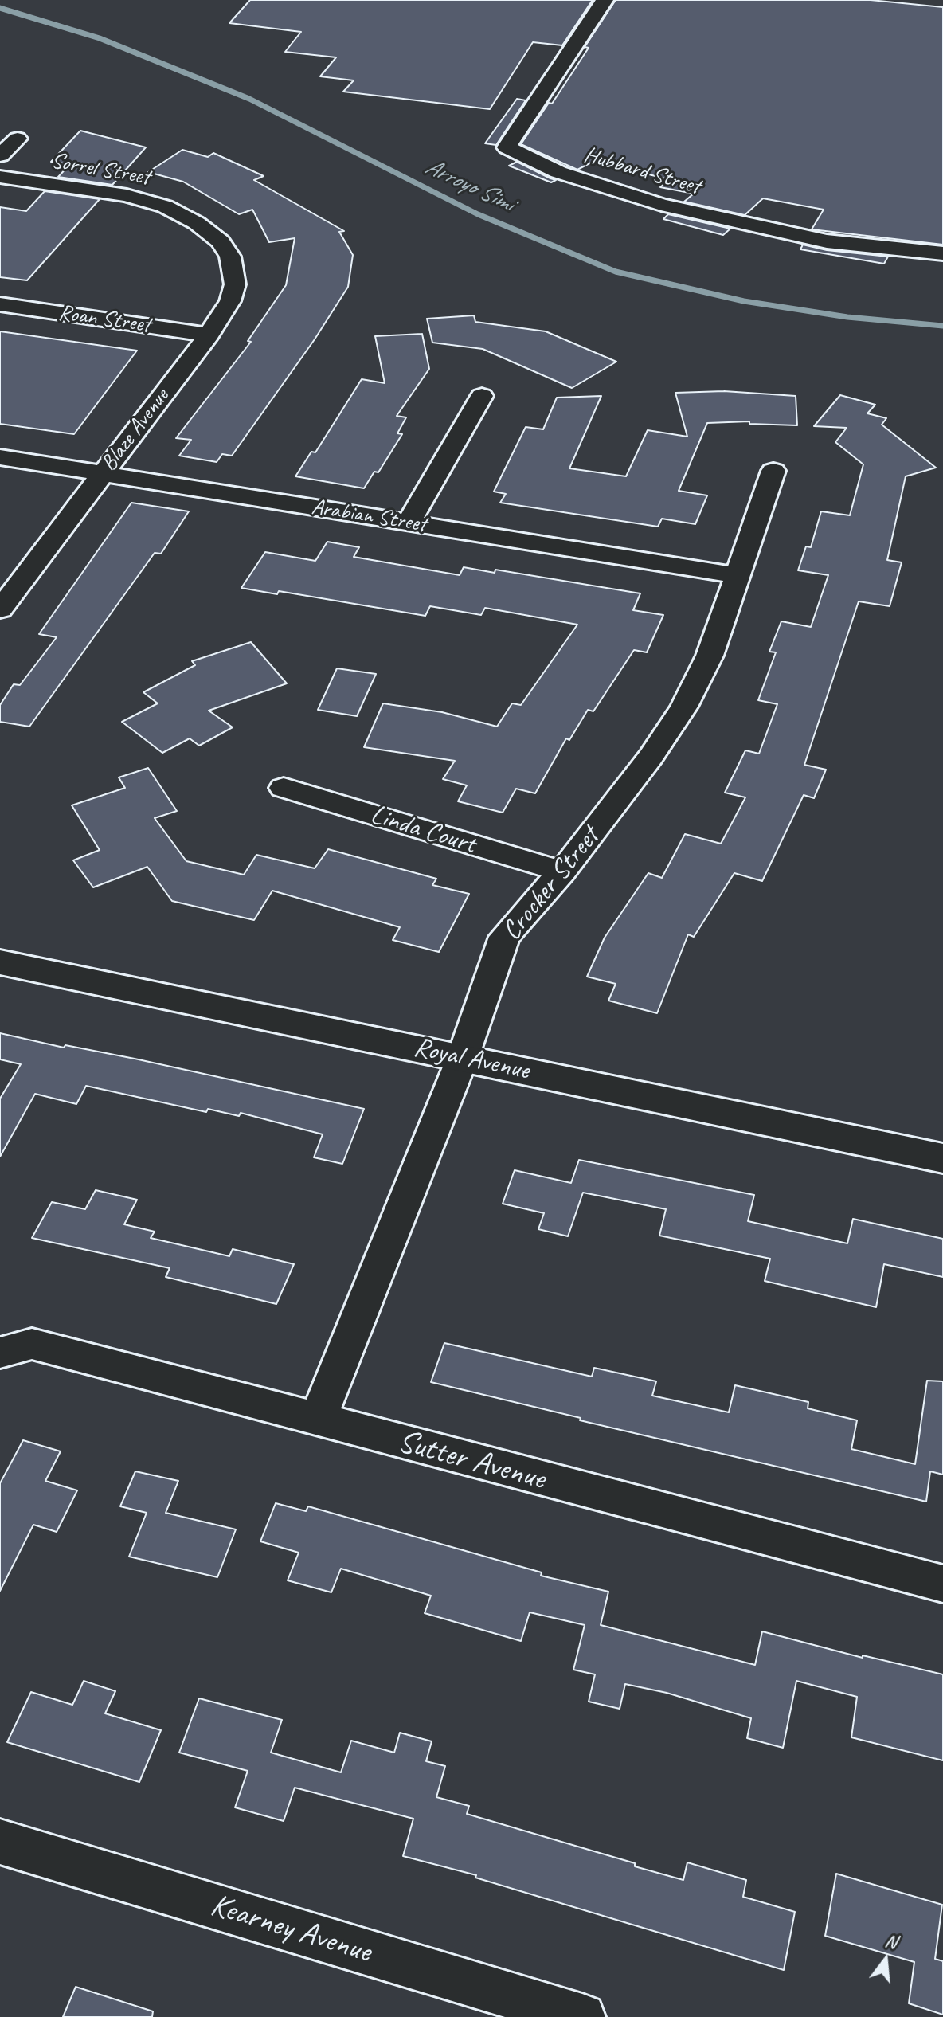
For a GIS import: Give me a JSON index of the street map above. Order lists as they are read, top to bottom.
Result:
{
  "streets": {
    "main road": ["Royal Avenue"],
    "street": [
      "Sorrel Street",
      "Hubbard Street",
      "Roan Street",
      "Blaze Avenue",
      "Arabian Street",
      "Linda Court",
      "Crocker Street",
      "Sutter Avenue",
      "Kearney Avenue"
    ]
  },
  "crossings": [
    ["Sorrel Street", "Blaze Avenue"],
    ["Roan Street", "Blaze Avenue"],
    ["Blaze Avenue", "Arabian Street"],
    ["Arabian Street", "Crocker Street"],
    ["Linda Court", "Crocker Street"],
    ["Crocker Street", "Royal Avenue"],
    ["Crocker Street", "Sutter Avenue"]
  ],
  "water": ["Arroyo Simi"],
  "north": "top"
}
